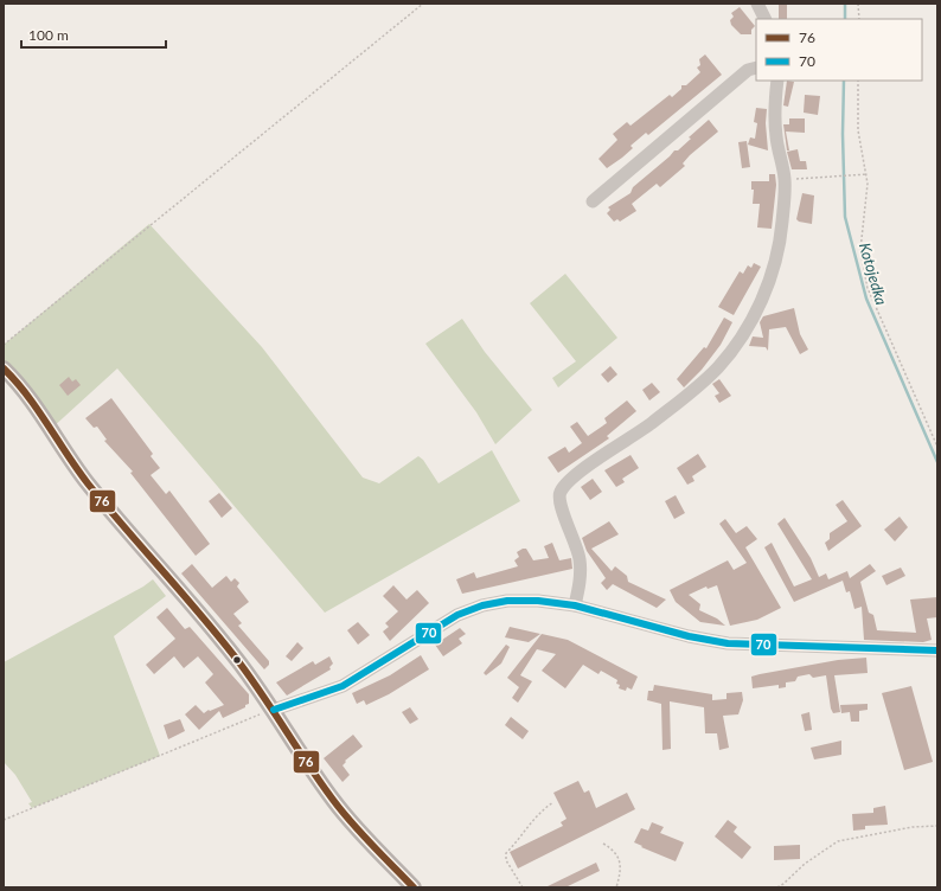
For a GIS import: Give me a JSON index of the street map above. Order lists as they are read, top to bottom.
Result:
{
  "water": ["Kotojedka"],
  "lines": ["transit line 76", "transit line 70"],
  "legend": ["76", "70"],
  "scale_bar": "100 m"
}
